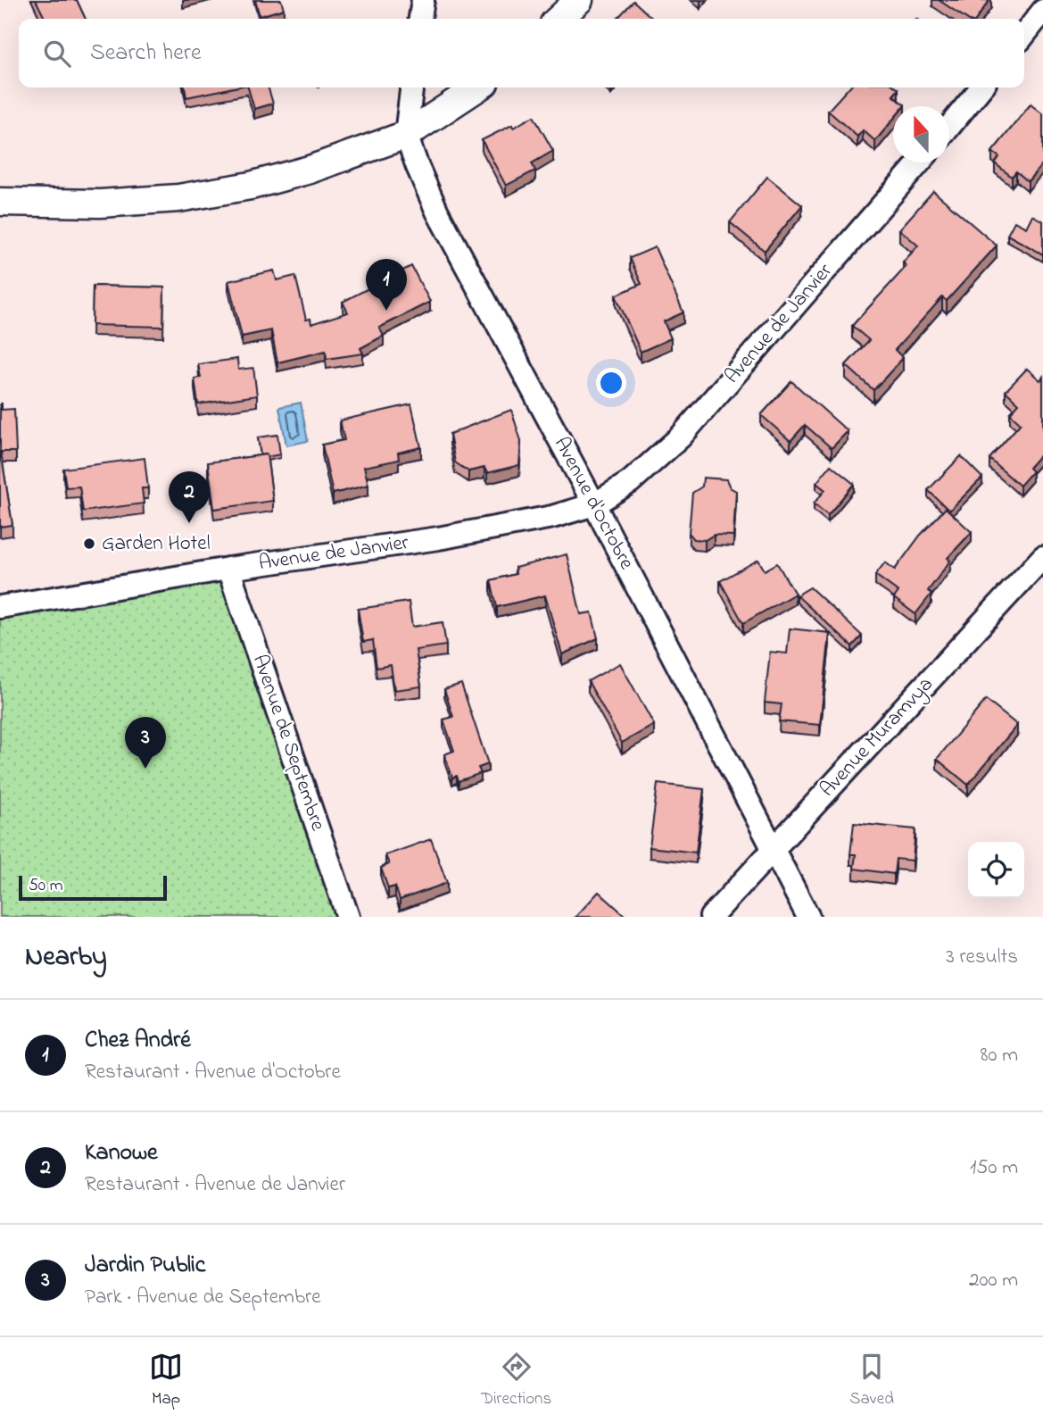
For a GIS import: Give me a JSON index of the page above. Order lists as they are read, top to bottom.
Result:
{
  "streets": {
    "street": [
      "Avenue de Janvier",
      "Avenue d'Octobre",
      "Avenue Muramvya",
      "Avenue de Septembre"
    ]
  },
  "crossings": [
    ["Avenue de Janvier", "Avenue d'Octobre"],
    ["Avenue de Janvier", "Avenue de Septembre"],
    ["Avenue d'Octobre", "Avenue Muramvya"]
  ],
  "places": ["Garden Hotel"],
  "scale_bar": "50 m",
  "north": "top",
  "page": {
    "search": "Search here",
    "pins": ["1", "2", "3"],
    "scale": "50 m",
    "heading": ["Nearby", "3 results"],
    "list": [
      {
        "mark": "1",
        "name": "Chez André",
        "note": "Restaurant · Avenue d'Octobre",
        "value": "80 m"
      },
      {
        "mark": "2",
        "name": "Kanowe",
        "note": "Restaurant · Avenue de Janvier",
        "value": "150 m"
      },
      {
        "mark": "3",
        "name": "Jardin Public",
        "note": "Park · Avenue de Septembre",
        "value": "200 m"
      }
    ],
    "nav": ["Map", "Directions", "Saved"]
  }
}
